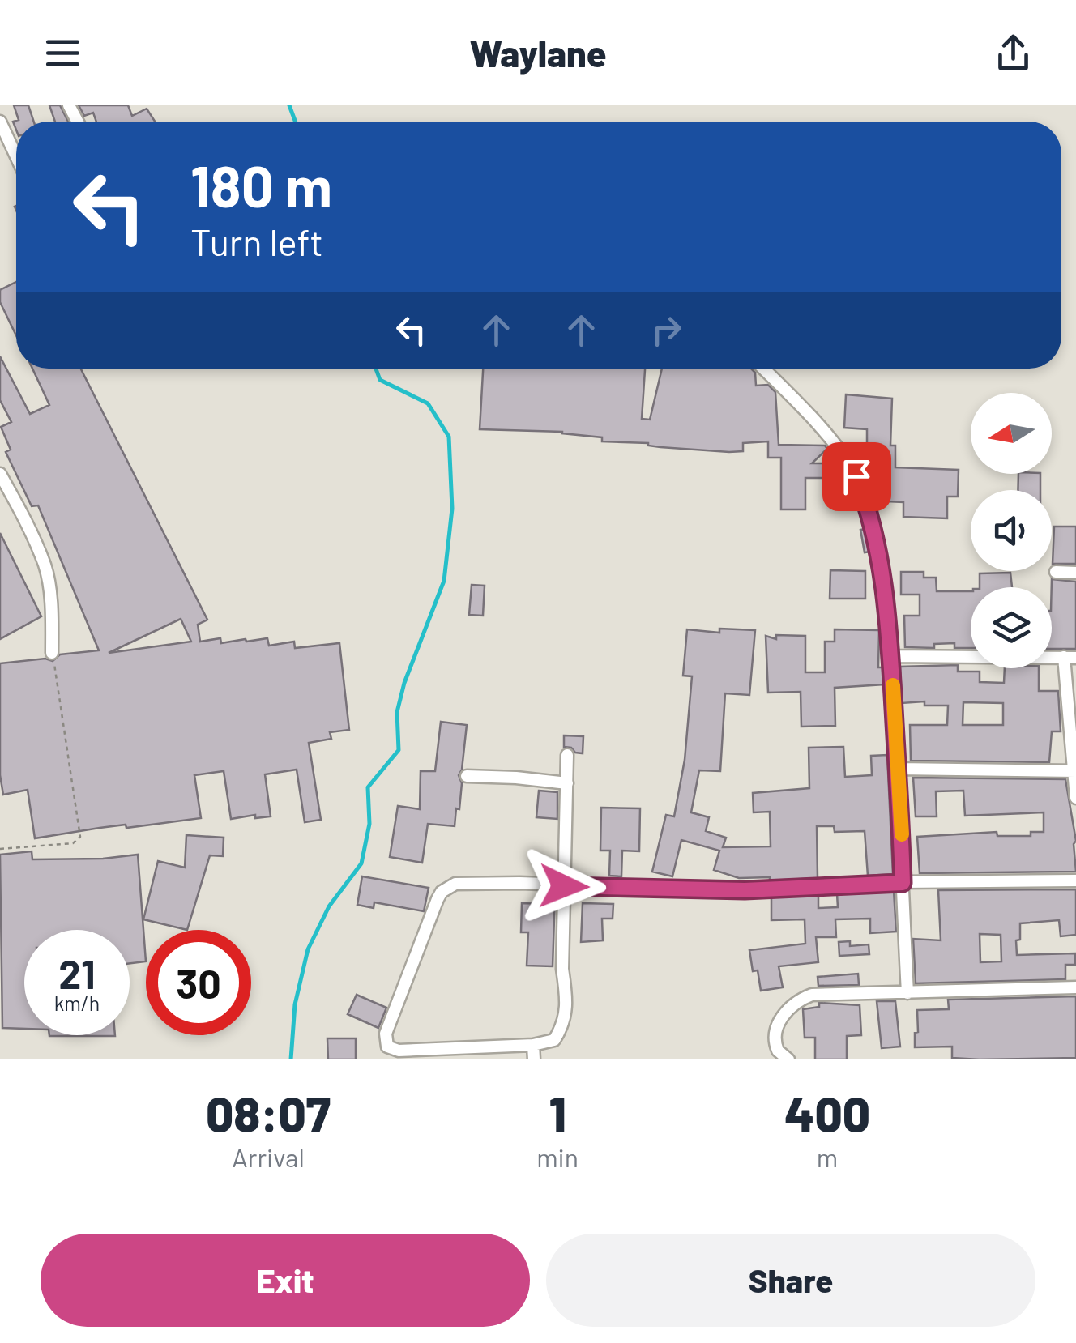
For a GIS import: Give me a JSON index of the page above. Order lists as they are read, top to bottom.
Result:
{
  "north": "left",
  "page": {
    "header": "Waylane",
    "turn": ["180 m", "Turn left"],
    "speed": "21 km/h",
    "limit": "30",
    "eta": [
      "08:07",
      "Arrival",
      "1",
      "min",
      "400",
      "m"
    ],
    "buttons": ["Exit", "Share"]
  }
}
